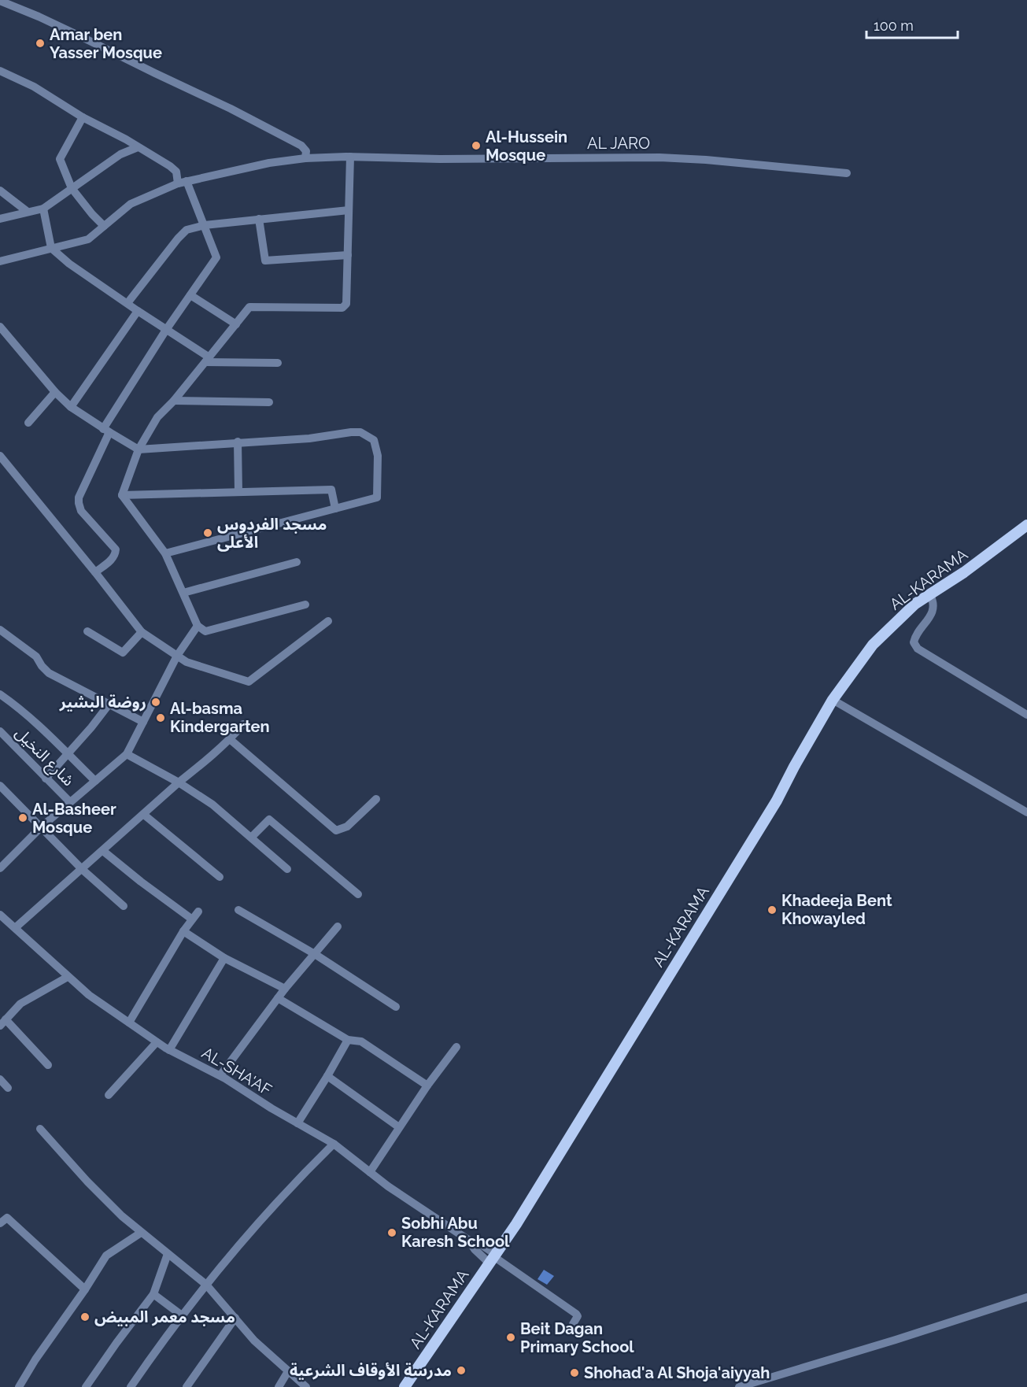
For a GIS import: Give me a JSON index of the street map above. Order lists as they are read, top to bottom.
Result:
{
  "streets": {
    "main road": ["AL-KARAMA"],
    "street": ["AL JARO", "شارع النخيل", "AL-SHA'AF"]
  },
  "crossings": [
    ["AL-KARAMA", "AL-SHA'AF"]
  ],
  "places": [
    "Amar ben Yasser Mosque",
    "Al-Hussein Mosque",
    "مسجد الفردوس الأعلى",
    "روضة البشير",
    "Al-basma Kindergarten",
    "Al-Basheer Mosque",
    "Khadeeja Bent Khowayled",
    "Sobhi Abu Karesh School",
    "مسجد معمر المبيض",
    "Beit Dagan Primary School",
    "مدرسة الأوقاف الشرعية",
    "Shohad'a Al Shoja'aiyyah"
  ],
  "scale_bar": "100 m"
}
